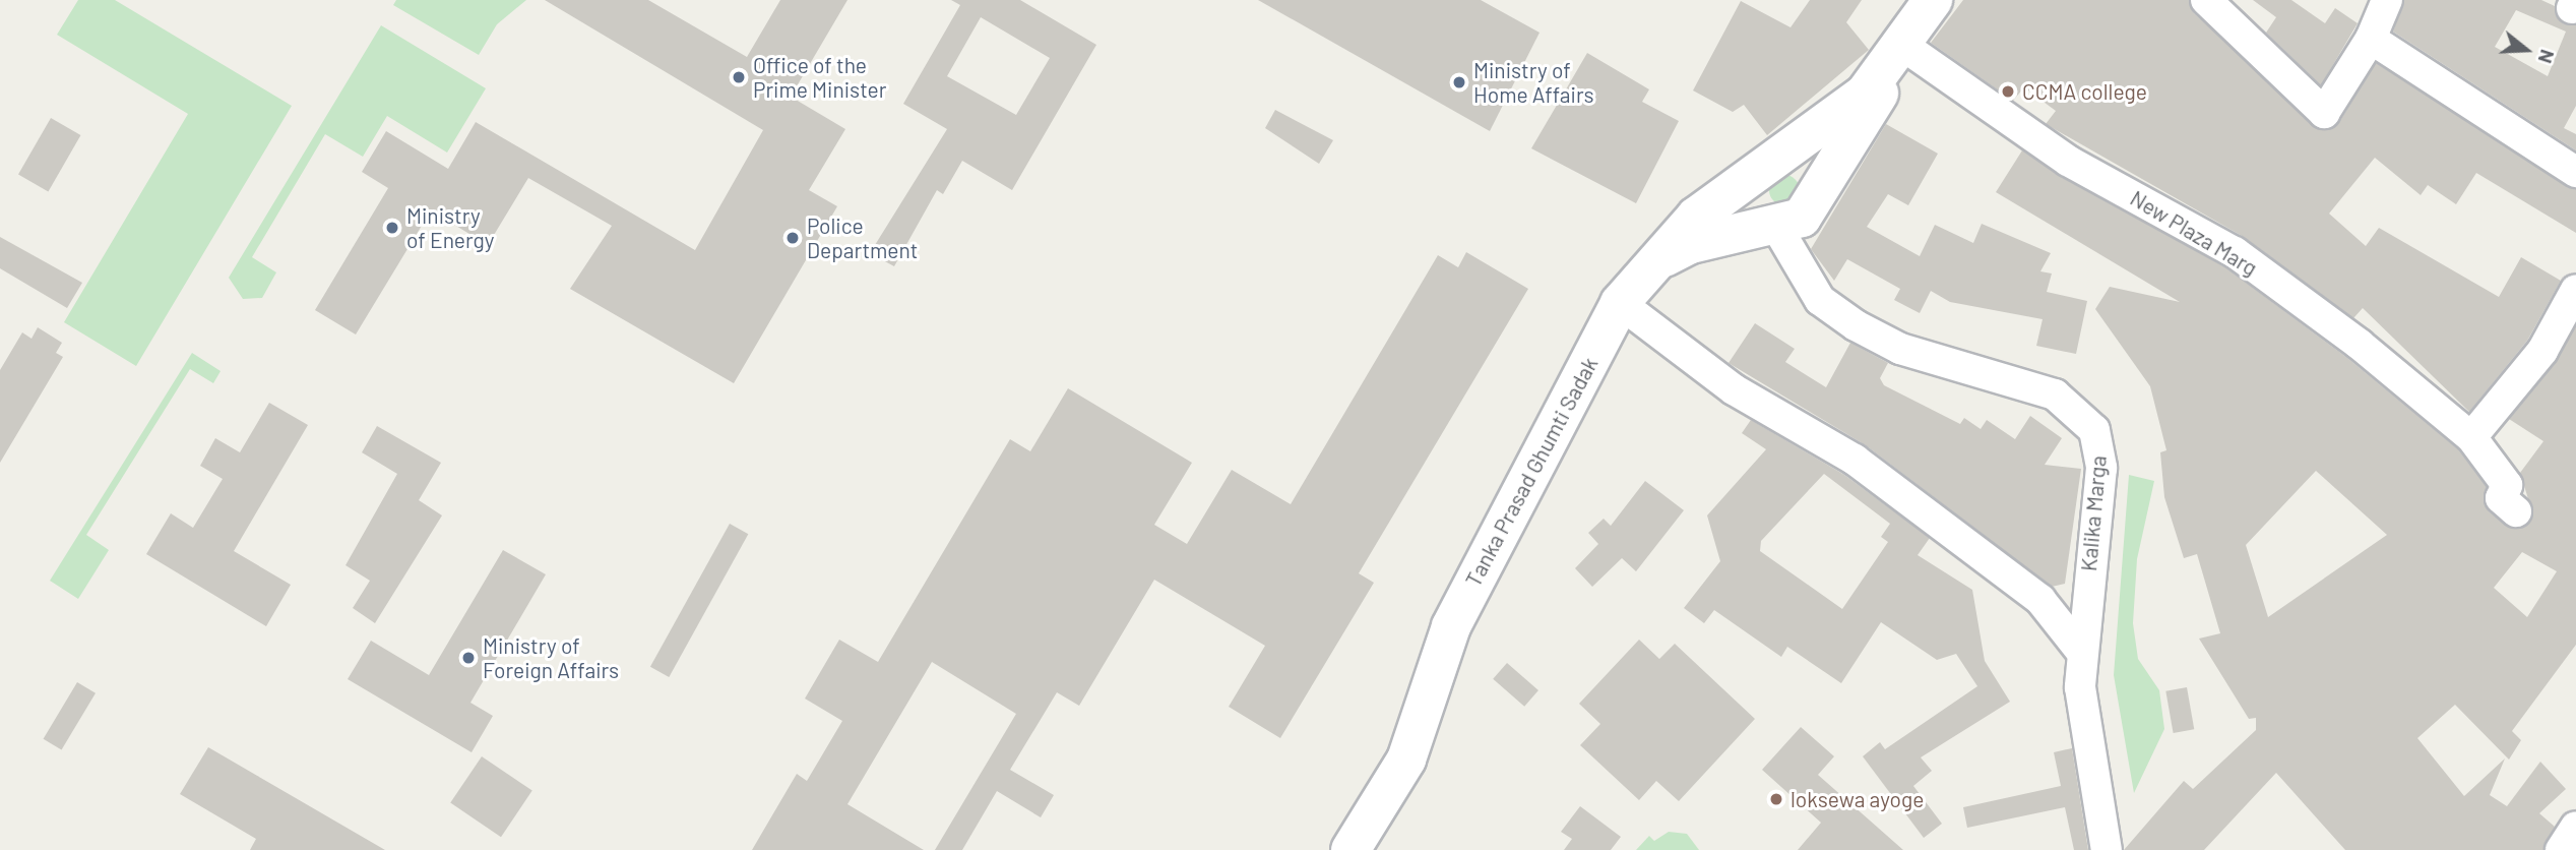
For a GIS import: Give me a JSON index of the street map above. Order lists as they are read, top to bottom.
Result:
{
  "streets": {
    "street": ["New Plaza Marg", "Tanka Prasad Ghumti Sadak", "Kalika Marga"]
  },
  "crossings": [
    ["Tanka Prasad Ghumti Sadak", "Kalika Marga"]
  ],
  "places": [
    "Office of the Prime Minister",
    "Ministry of Home Affairs",
    "CCMA college",
    "Ministry of Energy",
    "Police Department",
    "Ministry of Foreign Affairs",
    "loksewa ayoge"
  ],
  "north": "right"
}
